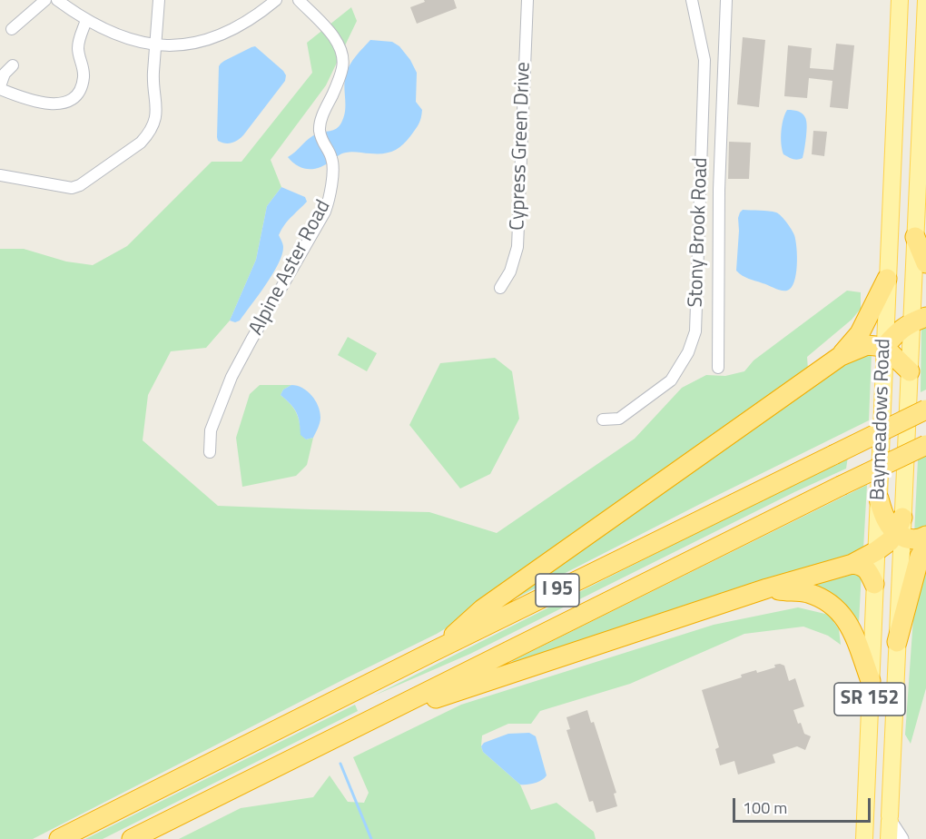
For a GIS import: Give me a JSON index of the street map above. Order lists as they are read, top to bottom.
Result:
{
  "streets": {
    "highway": ["I 95"],
    "main road": ["Baymeadows Road", "SR 152"],
    "street": ["Cypress Green Drive", "Stony Brook Road", "Alpine Aster Road"]
  },
  "scale_bar": "100 m"
}
